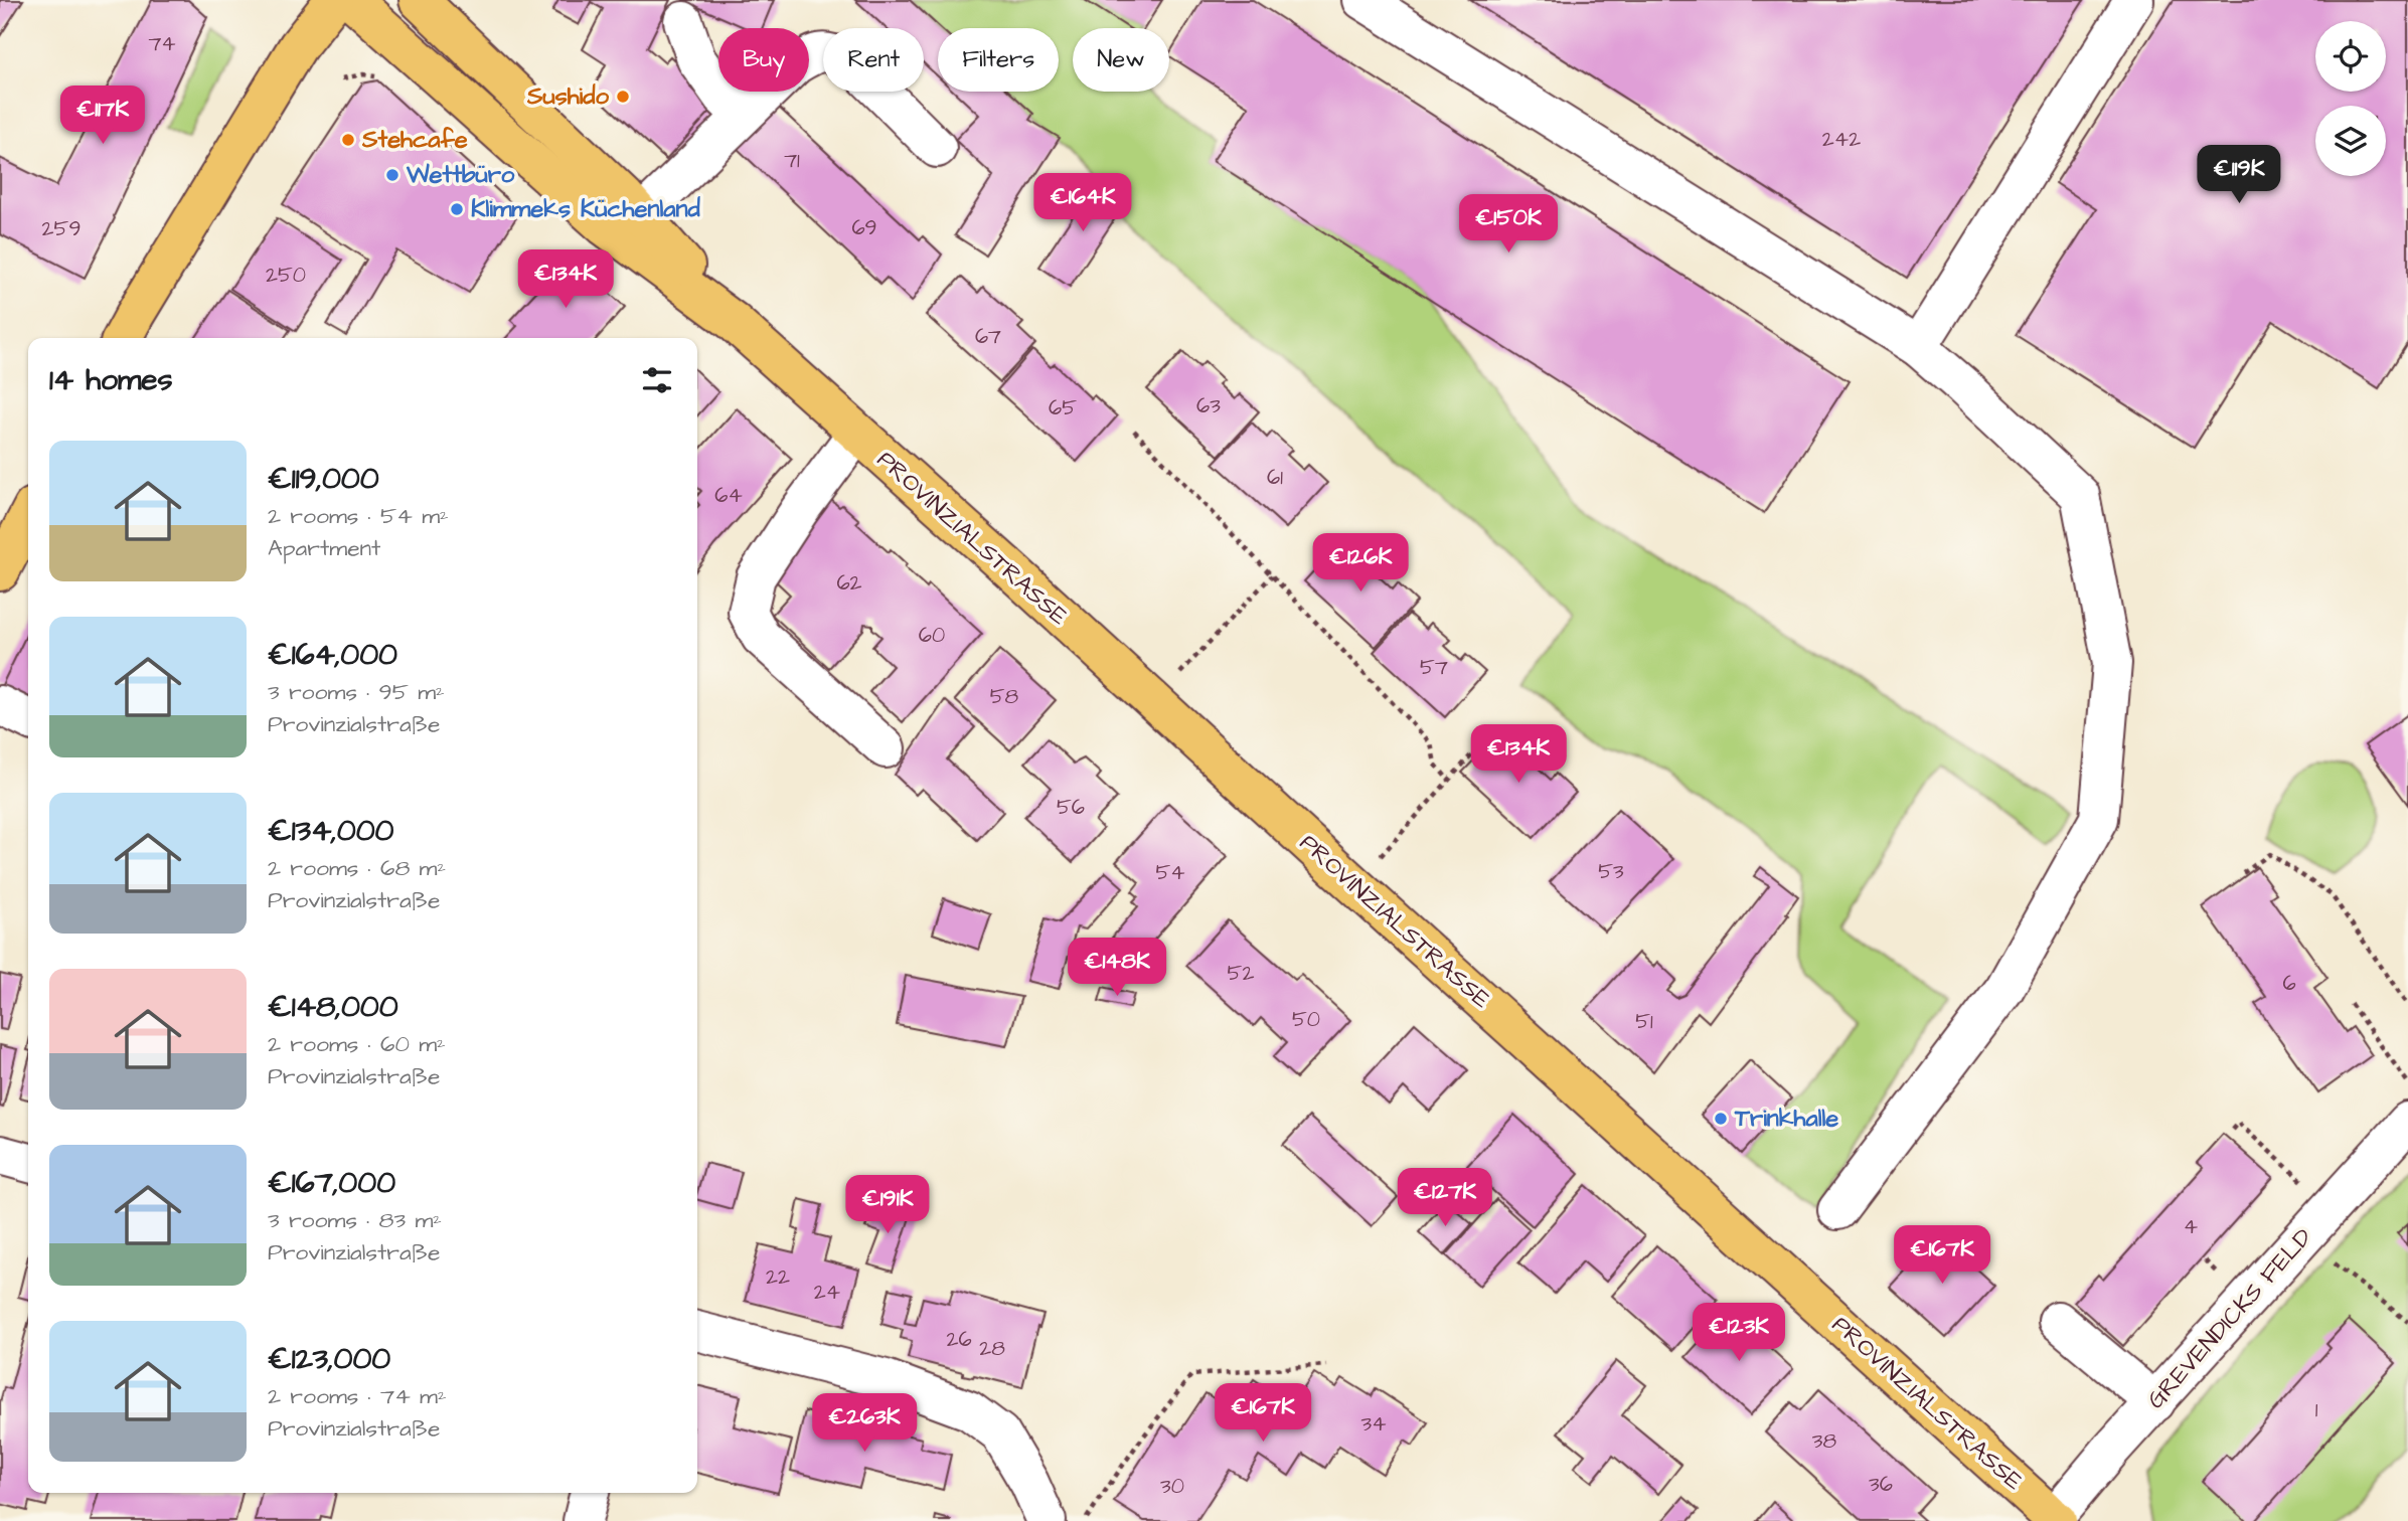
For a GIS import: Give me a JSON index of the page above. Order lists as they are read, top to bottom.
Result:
{
  "streets": {
    "main road": ["PROVINZIALSTRASSE"],
    "street": ["GREVENDICKS FELD"]
  },
  "crossings": [
    ["PROVINZIALSTRASSE", "GREVENDICKS FELD"]
  ],
  "places": [
    "Sushido",
    "Stehcafe",
    "Wettbüro",
    "Klimmeks Küchenland",
    "Trinkhalle"
  ],
  "house_numbers": [
    "74",
    "242",
    "71",
    "69",
    "259",
    "250",
    "67",
    "63",
    "65",
    "61",
    "64",
    "62",
    "60",
    "57",
    "58",
    "56",
    "53",
    "54",
    "52",
    "6",
    "50",
    "51",
    "4",
    "22",
    "24",
    "26",
    "28",
    "1",
    "34",
    "38",
    "36",
    "30"
  ],
  "page": {
    "chip": [
      "Buy",
      "Rent",
      "Filters",
      "New"
    ],
    "price": [
      "€117K",
      "€119K",
      "€164K",
      "€150K",
      "€134K",
      "€126K",
      "€134K",
      "€148K",
      "€127K",
      "€191K",
      "€167K",
      "€123K",
      "€167K",
      "€263K"
    ],
    "heading": "14 homes",
    "list": [
      {
        "name": "€119,000",
        "note": "2 rooms · 54 m² · Apartment"
      },
      {
        "name": "€164,000",
        "note": "3 rooms · 95 m² · Provinzialstraße"
      },
      {
        "name": "€134,000",
        "note": "2 rooms · 68 m² · Provinzialstraße"
      },
      {
        "name": "€148,000",
        "note": "2 rooms · 60 m² · Provinzialstraße"
      },
      {
        "name": "€167,000",
        "note": "3 rooms · 83 m² · Provinzialstraße"
      },
      {
        "name": "€123,000",
        "note": "2 rooms · 74 m² · Provinzialstraße"
      }
    ]
  }
}
